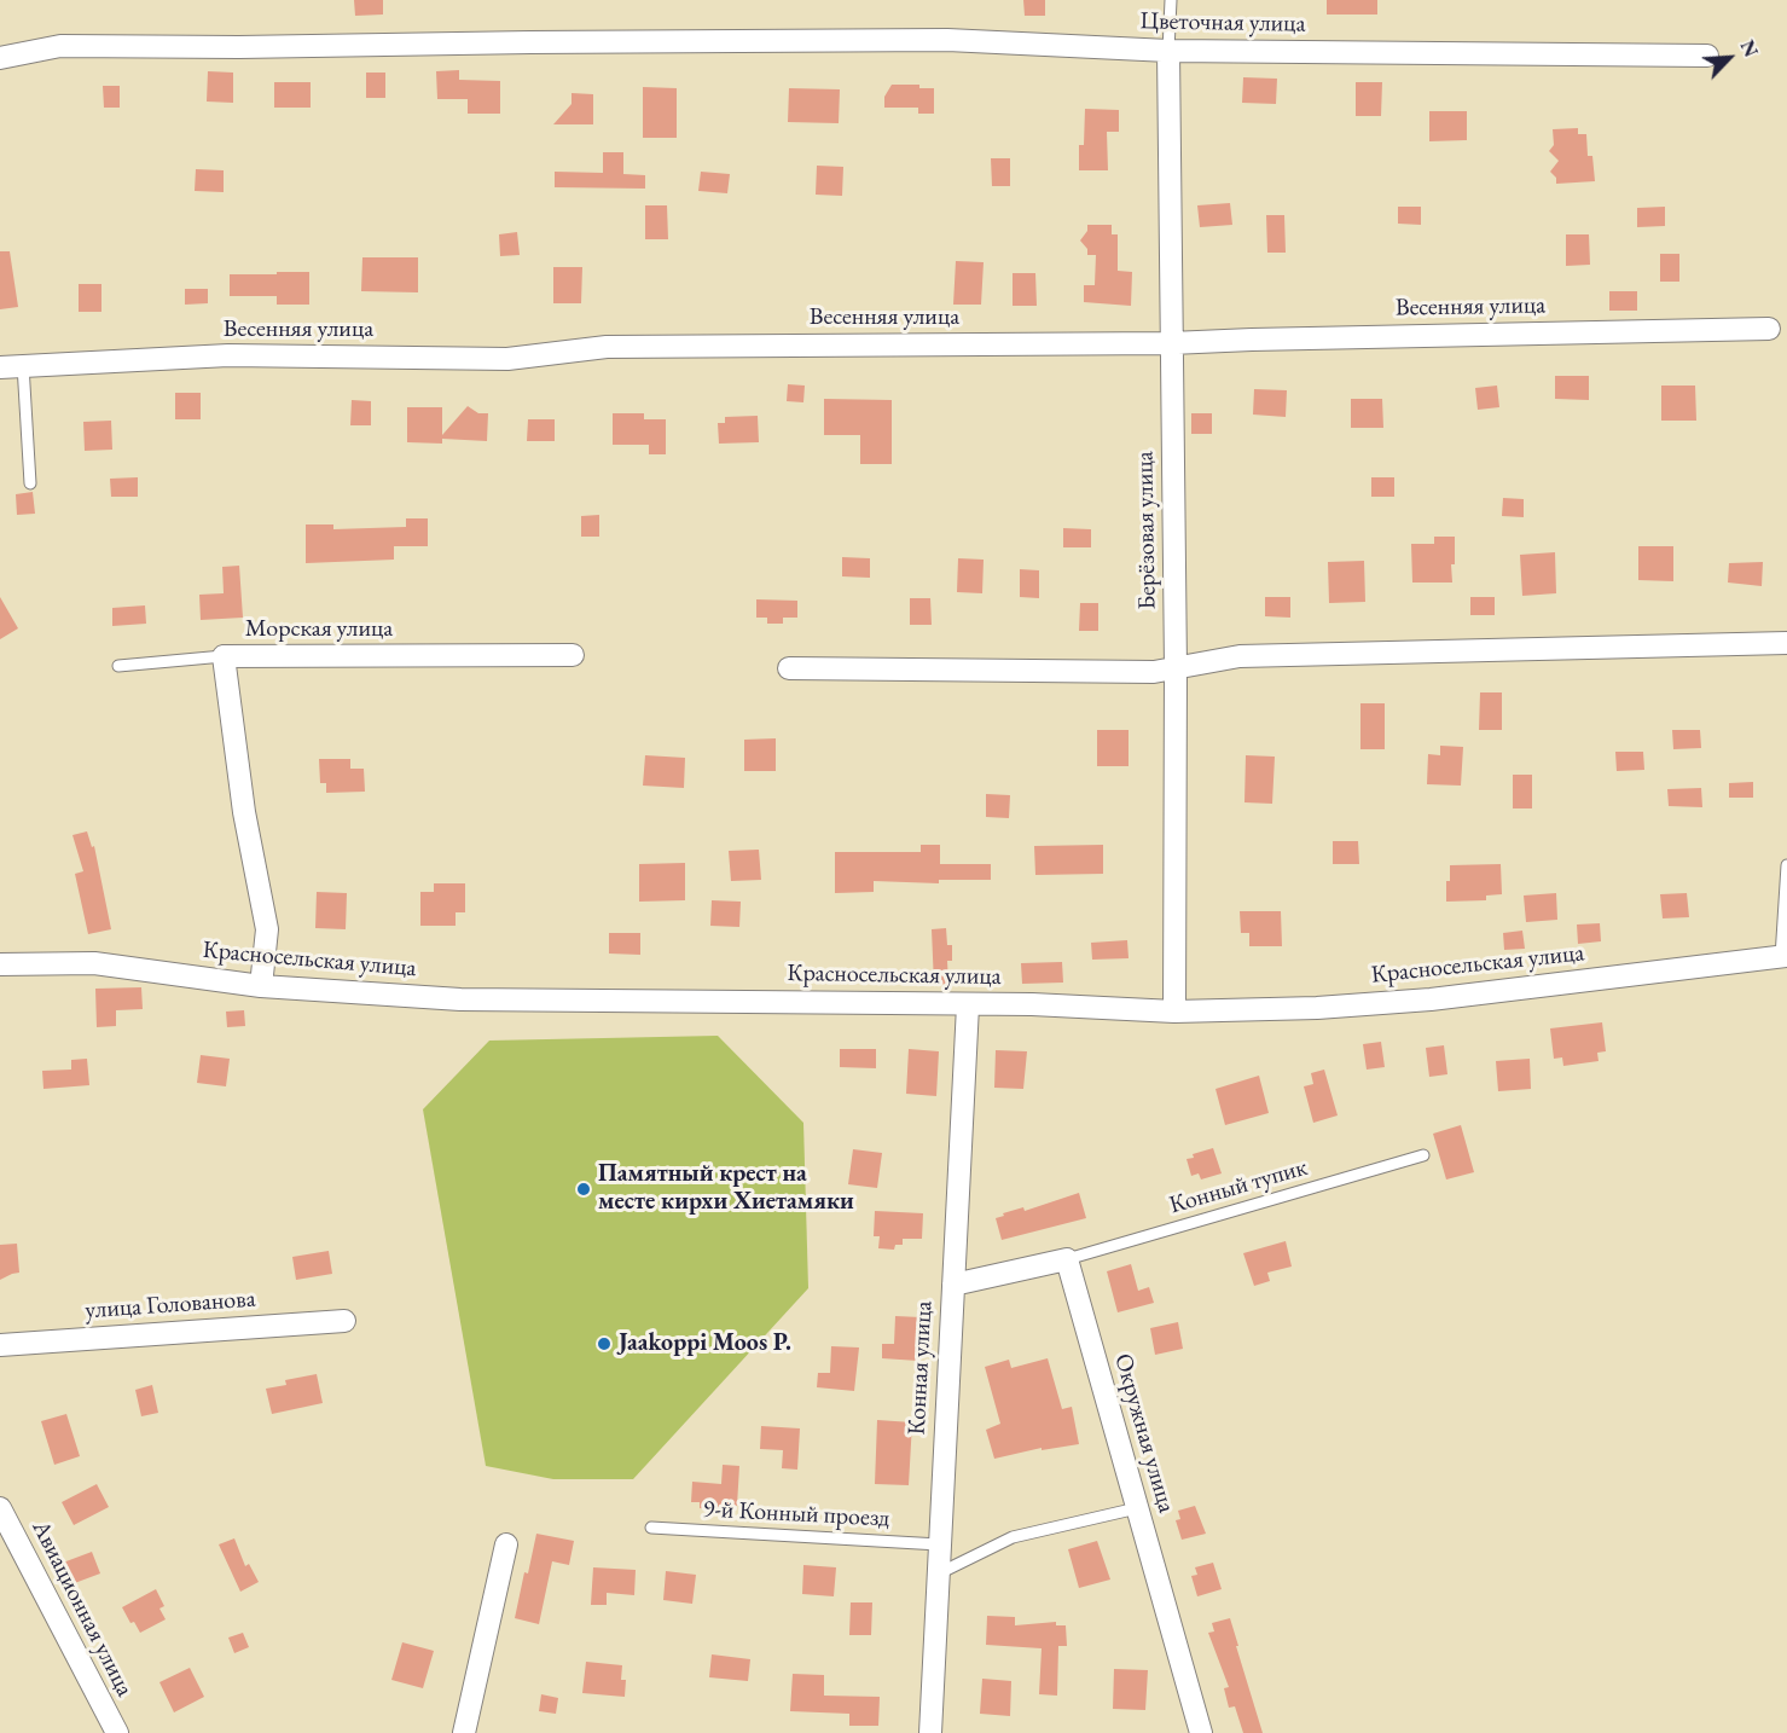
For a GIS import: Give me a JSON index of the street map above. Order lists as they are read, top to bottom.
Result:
{
  "streets": {
    "street": [
      "Цветочная улица",
      "Весенняя улица",
      "Берёзовая улица",
      "Морская улица",
      "Красносельская улица",
      "улица Голованова",
      "Конная улица",
      "Окружная улица",
      "Авиационная улица"
    ],
    "lane": ["Конный тупик", "9-й Конный проезд"]
  },
  "crossings": [
    ["Цветочная улица", "Берёзовая улица"],
    ["Весенняя улица", "Берёзовая улица"],
    ["Берёзовая улица", "Красносельская улица"],
    ["Морская улица", "Красносельская улица"],
    ["Красносельская улица", "Конная улица"],
    ["Конный тупик", "Окружная улица"],
    ["Конная улица", "9-й Конный проезд"]
  ],
  "places": ["Памятный крест на месте кирхи Хиетамяки", "Jaakoppi Moos P."],
  "north": "top right"
}
